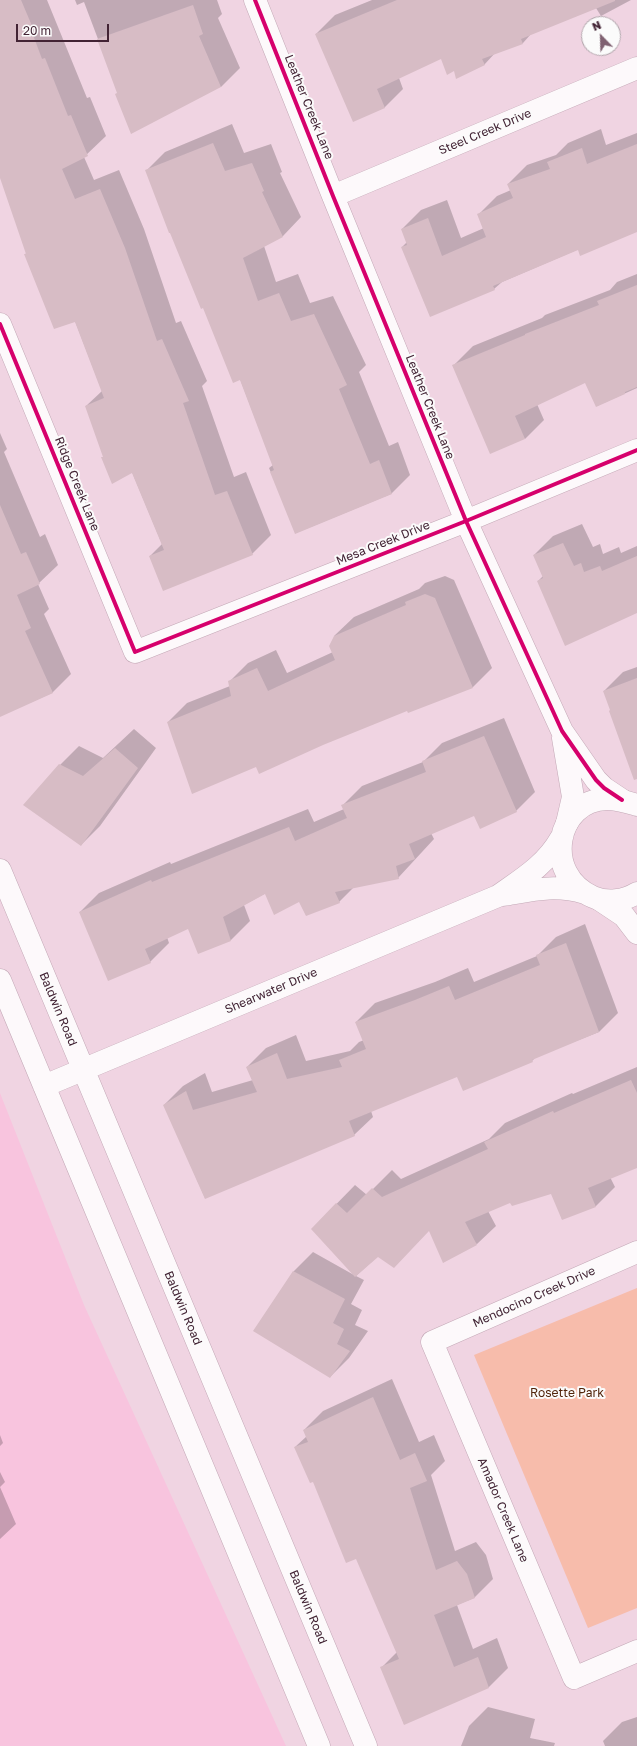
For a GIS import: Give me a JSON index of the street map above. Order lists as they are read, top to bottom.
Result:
{
  "streets": {
    "street": [
      "Leather Creek Lane",
      "Steel Creek Drive",
      "Ridge Creek Lane",
      "Mesa Creek Drive",
      "Shearwater Drive",
      "Baldwin Road",
      "Mendocino Creek Drive",
      "Amador Creek Lane"
    ]
  },
  "crossings": [
    ["Leather Creek Lane", "Steel Creek Drive"],
    ["Leather Creek Lane", "Mesa Creek Drive"],
    ["Leather Creek Lane", "Shearwater Drive"],
    ["Ridge Creek Lane", "Mesa Creek Drive"],
    ["Shearwater Drive", "Baldwin Road"],
    ["Mendocino Creek Drive", "Amador Creek Lane"]
  ],
  "parks": ["Rosette Park"],
  "scale_bar": "20 m",
  "north": "top left"
}
